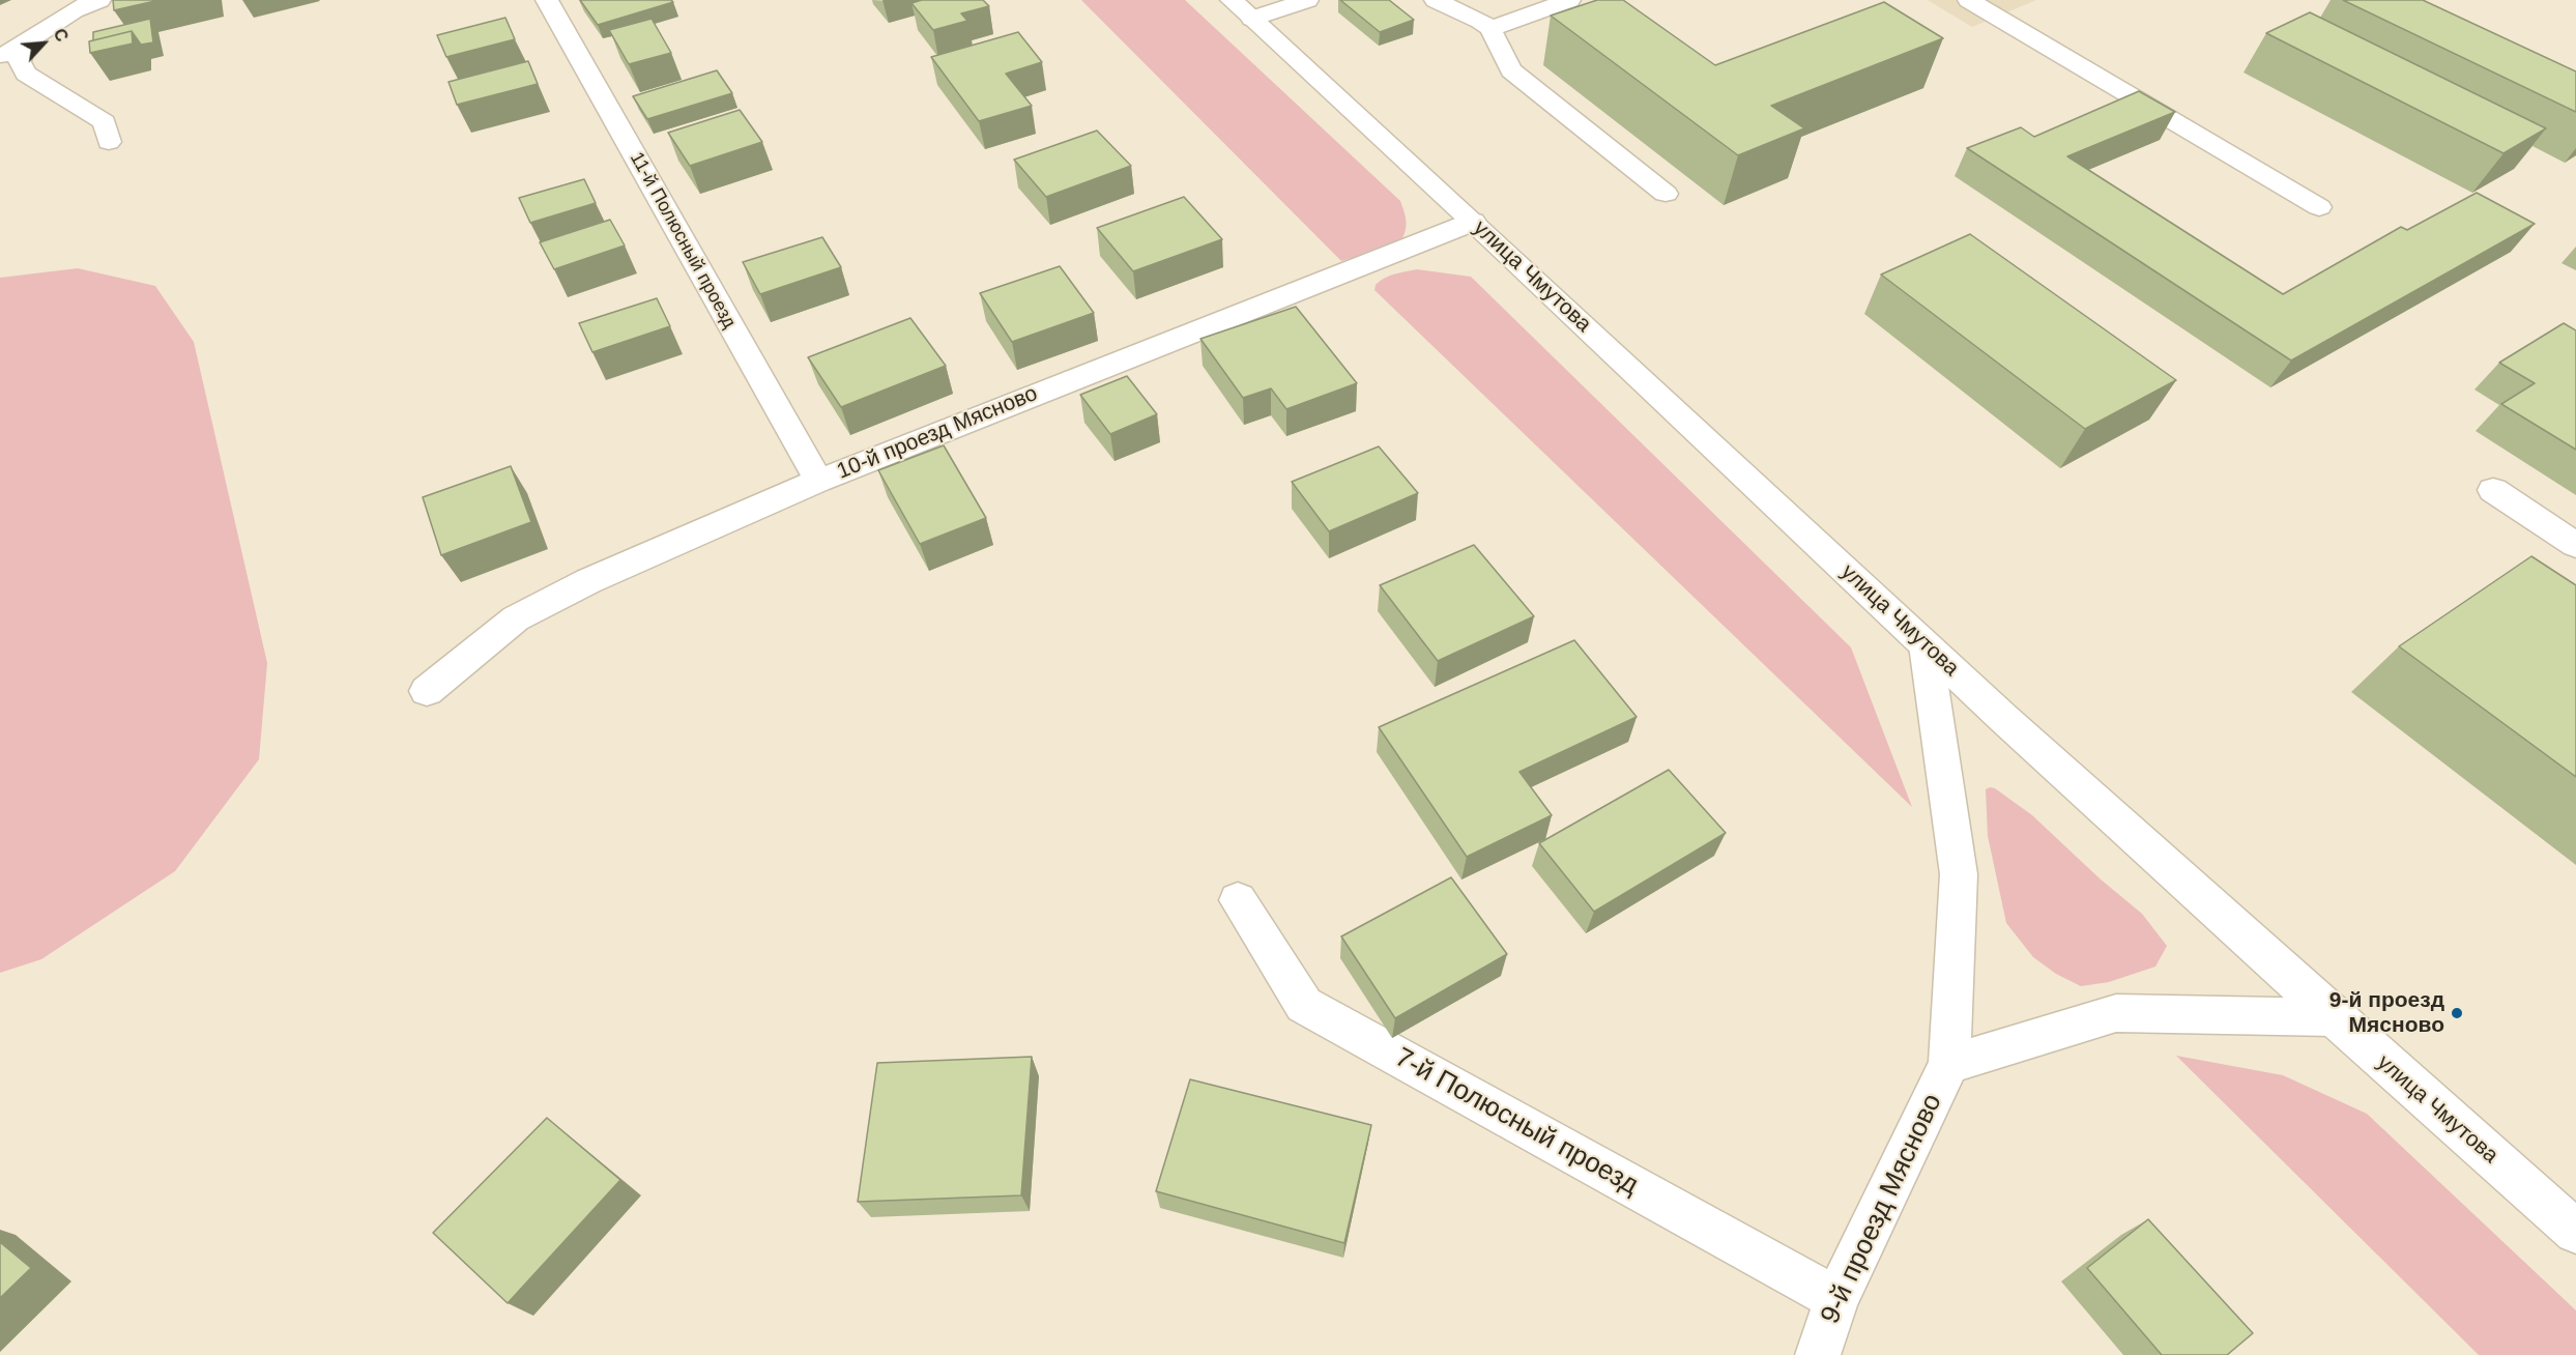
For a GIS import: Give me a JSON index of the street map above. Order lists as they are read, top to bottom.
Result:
{
  "streets": {
    "street": [
      "11-й Полюсный проезд",
      "улица Чмутова",
      "10-й проезд Мясново",
      "7-й Полюсный проезд",
      "9-й проезд Мясново"
    ]
  },
  "crossings": [
    ["11-й Полюсный проезд", "10-й проезд Мясново"],
    ["улица Чмутова", "10-й проезд Мясново"],
    ["улица Чмутова", "9-й проезд Мясново"],
    ["7-й Полюсный проезд", "9-й проезд Мясново"]
  ],
  "places": ["9-й проезд Мясново"],
  "north": "top right"
}
